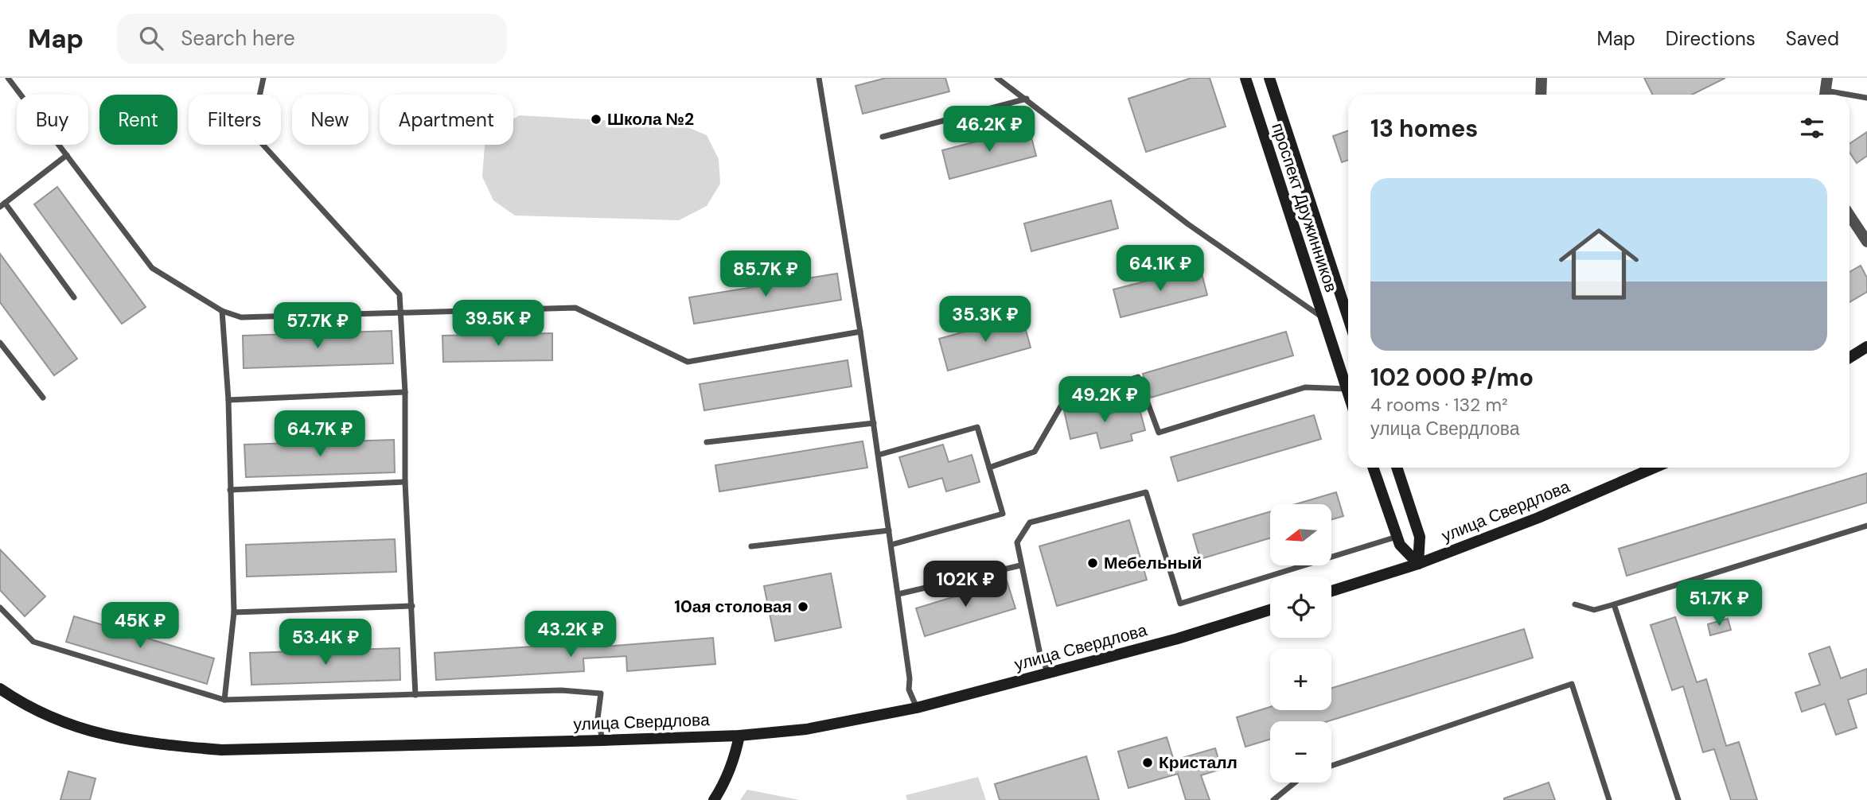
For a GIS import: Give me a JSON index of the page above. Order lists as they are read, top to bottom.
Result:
{
  "streets": {
    "main road": ["проспект Дружинников", "улица Свердлова"]
  },
  "places": [
    "Школа №2",
    "Мебельный",
    "10ая столовая",
    "Кристалл"
  ],
  "north": "left",
  "page": {
    "header": "Map",
    "search": "Search here",
    "nav": ["Map", "Directions", "Saved"],
    "chip": [
      "Buy",
      "Rent",
      "Filters",
      "New",
      "Apartment"
    ],
    "heading": "13 homes",
    "price": [
      "46.2K ₽",
      "64.1K ₽",
      "85.7K ₽",
      "35.3K ₽",
      "39.5K ₽",
      "57.7K ₽",
      "49.2K ₽",
      "64.7K ₽",
      "102K ₽",
      "51.7K ₽",
      "45K ₽",
      "43.2K ₽",
      "53.4K ₽"
    ],
    "list": [
      {
        "name": "102 000 ₽/mo",
        "note": "4 rooms · 132 m² · улица Свердлова"
      }
    ],
    "map_buttons": ["+", "−"]
  }
}
